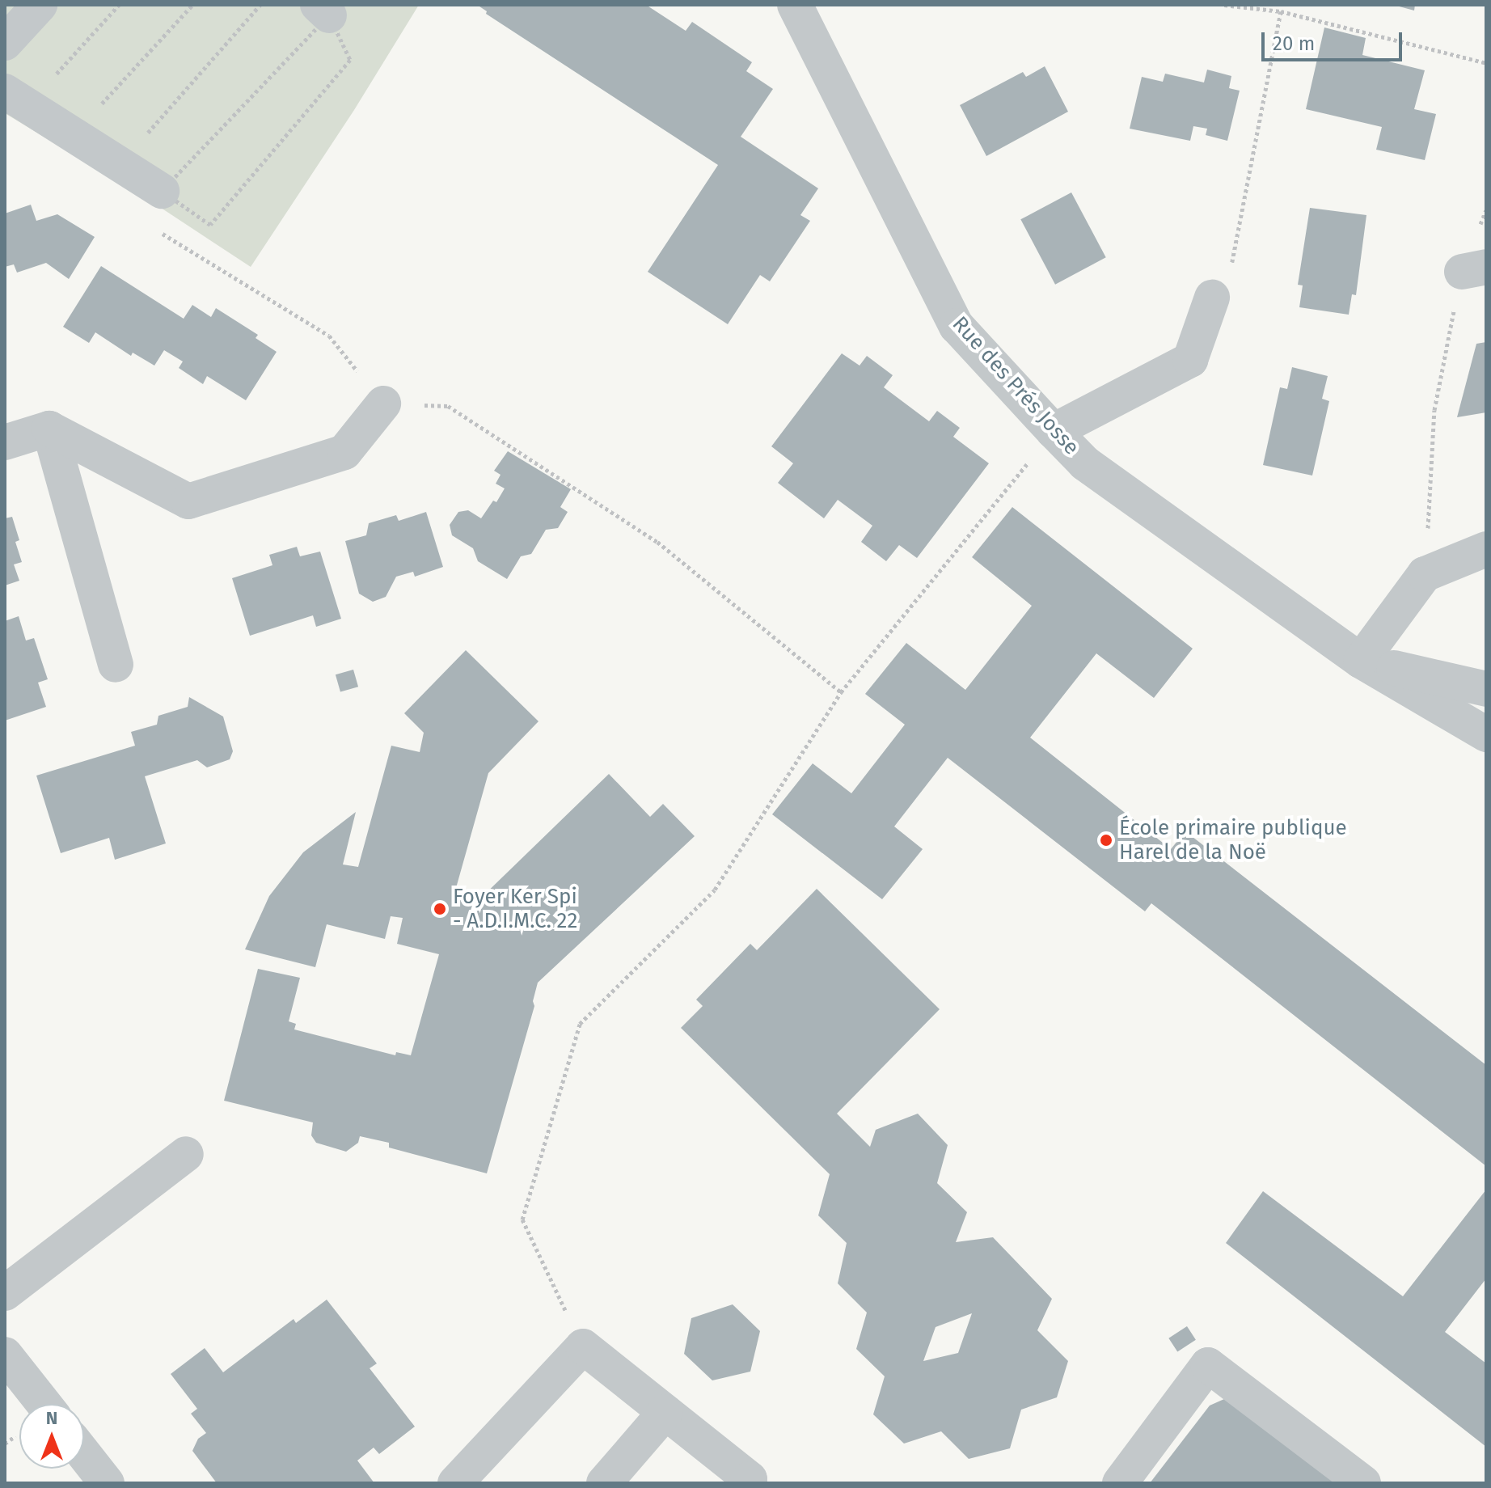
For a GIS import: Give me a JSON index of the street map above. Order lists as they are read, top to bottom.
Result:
{
  "streets": {
    "street": ["Rue des Prés Josse"]
  },
  "places": ["École primaire publique Harel de la Noë", "Foyer Ker Spi - A.D.I.M.C. 22"],
  "scale_bar": "20 m",
  "north": "top"
}
